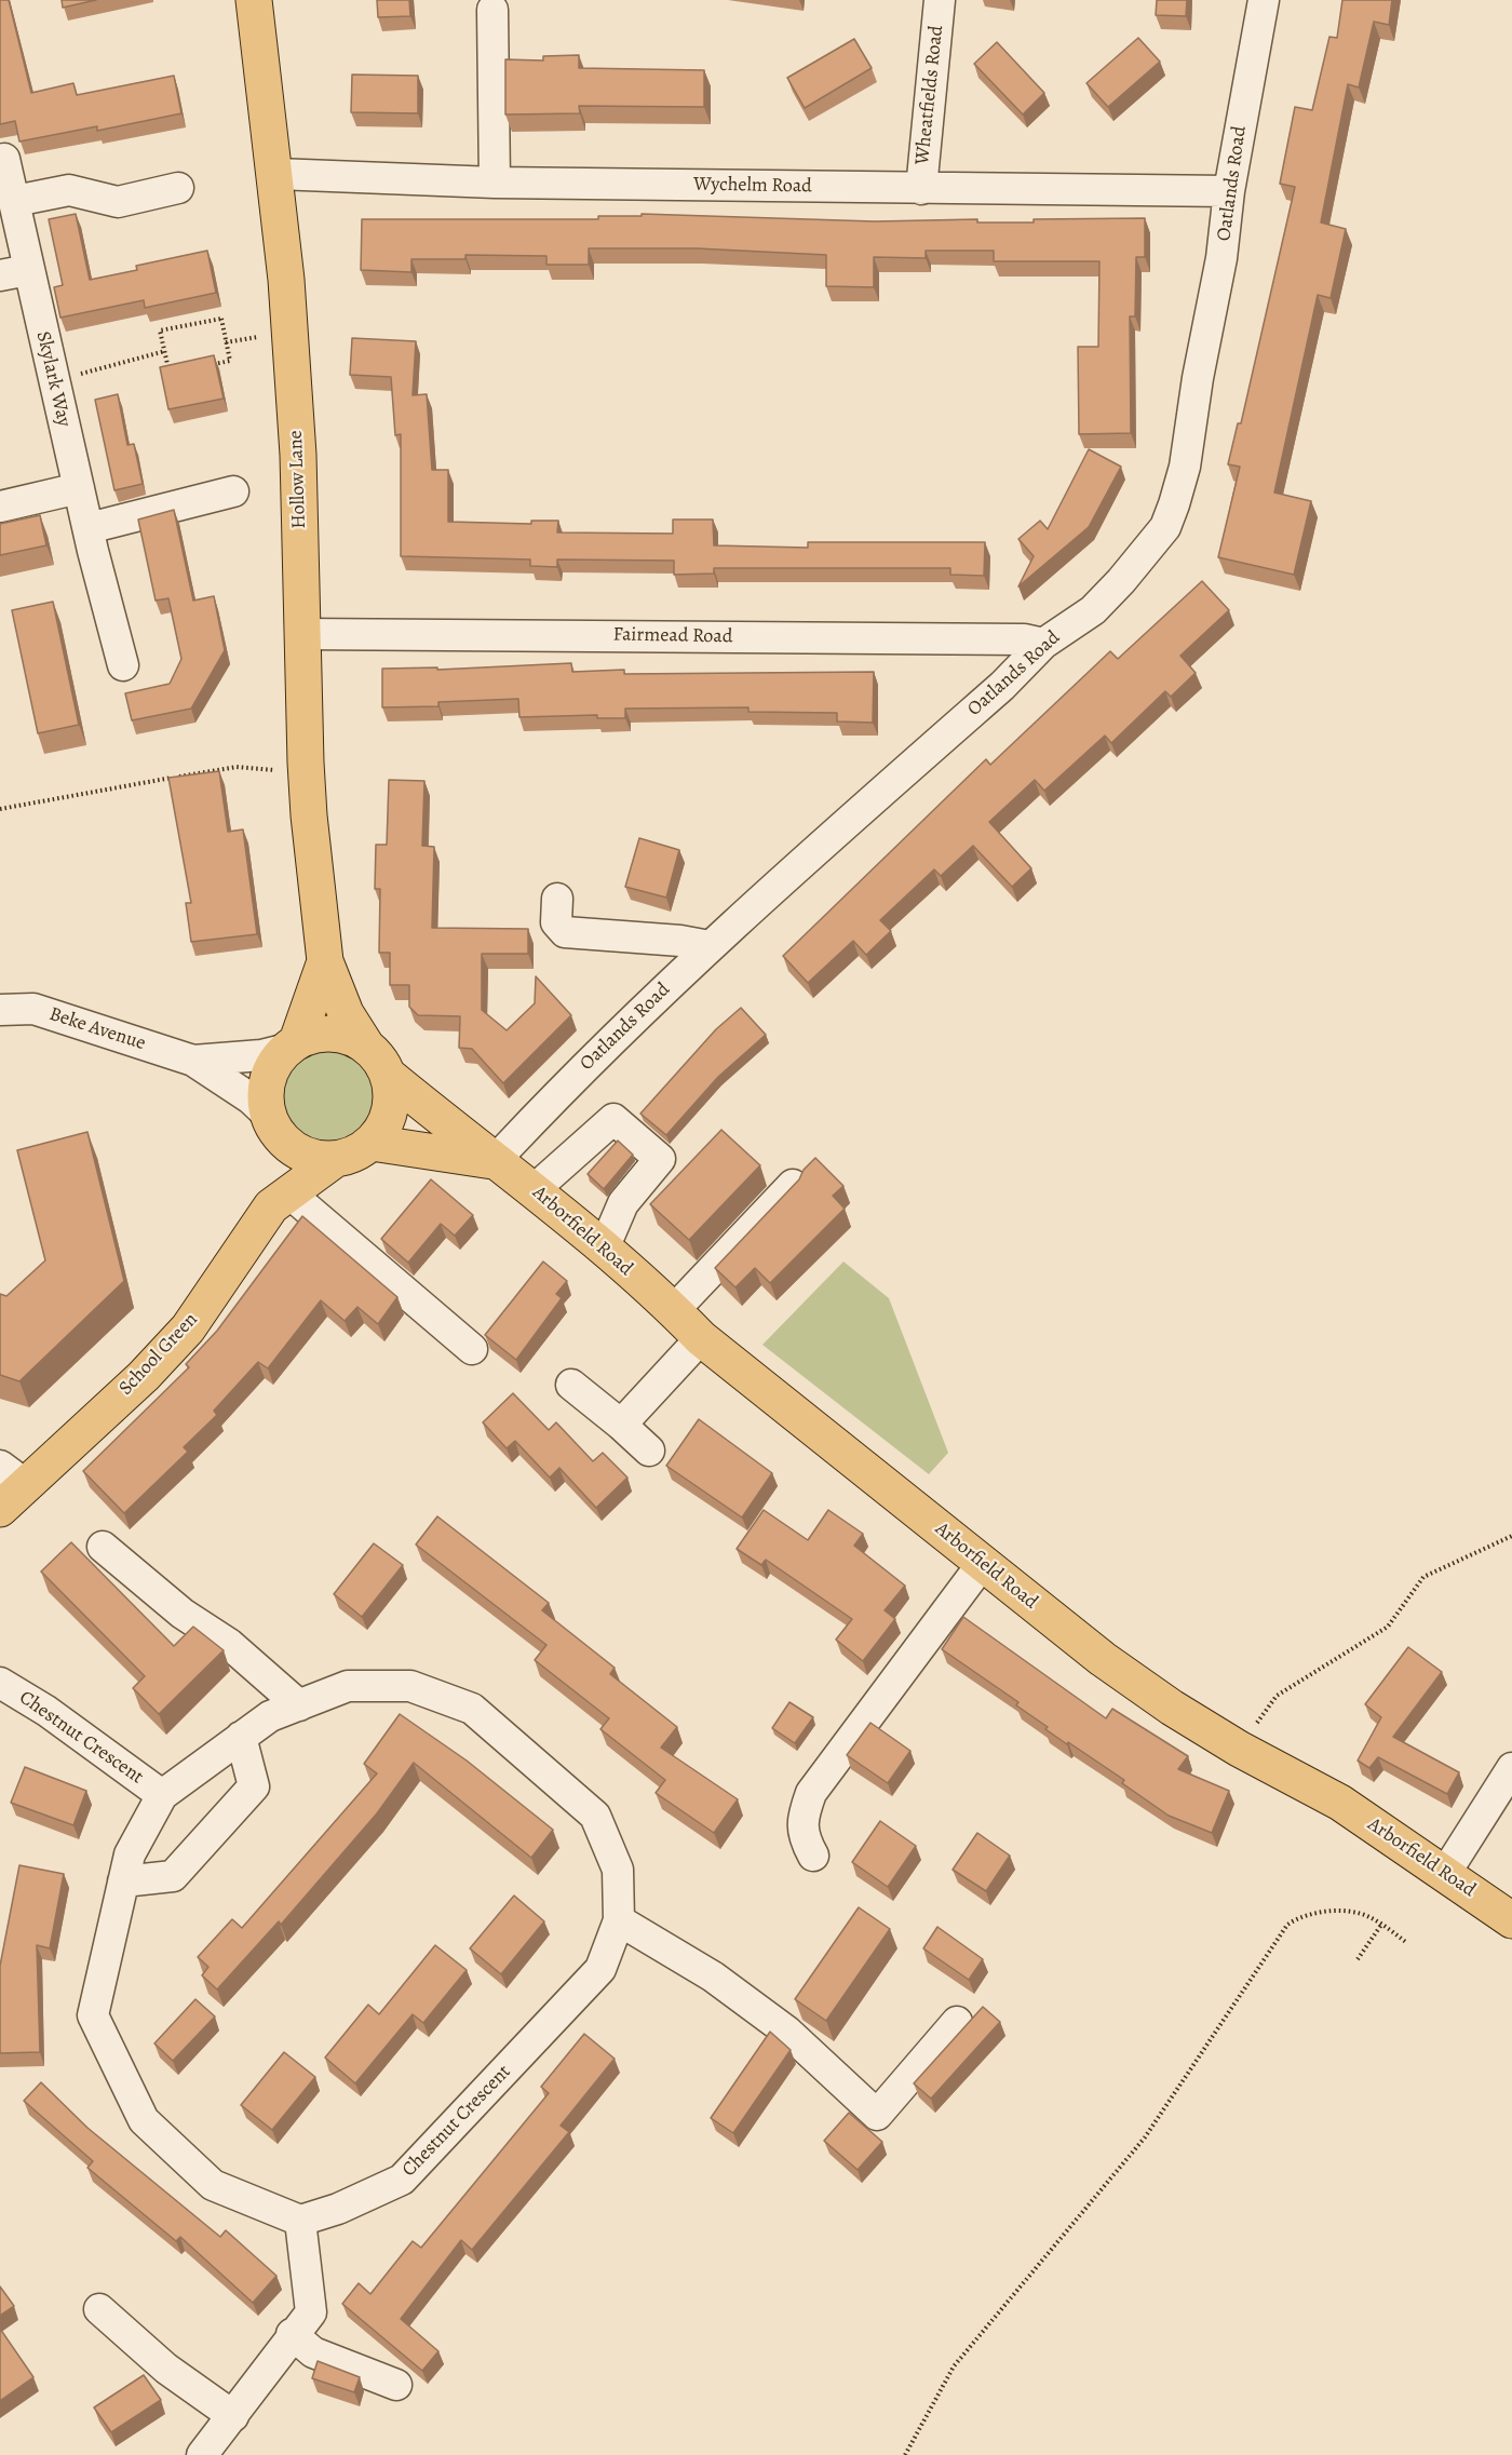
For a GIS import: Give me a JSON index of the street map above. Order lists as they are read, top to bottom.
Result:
{
  "streets": {
    "main road": ["Hollow Lane", "Arborfield Road", "School Green"],
    "street": [
      "Wheatfields Road",
      "Oatlands Road",
      "Wychelm Road",
      "Skylark Way",
      "Fairmead Road",
      "Beke Avenue",
      "Chestnut Crescent"
    ]
  },
  "crossings": [
    ["Wheatfields Road", "Wychelm Road"],
    ["Oatlands Road", "Wychelm Road"],
    ["Oatlands Road", "Fairmead Road"],
    ["Oatlands Road", "Arborfield Road"],
    ["Wychelm Road", "Hollow Lane"],
    ["Hollow Lane", "Fairmead Road"],
    ["Hollow Lane", "Arborfield Road"],
    ["Hollow Lane", "School Green"],
    ["Arborfield Road", "School Green"]
  ]
}
